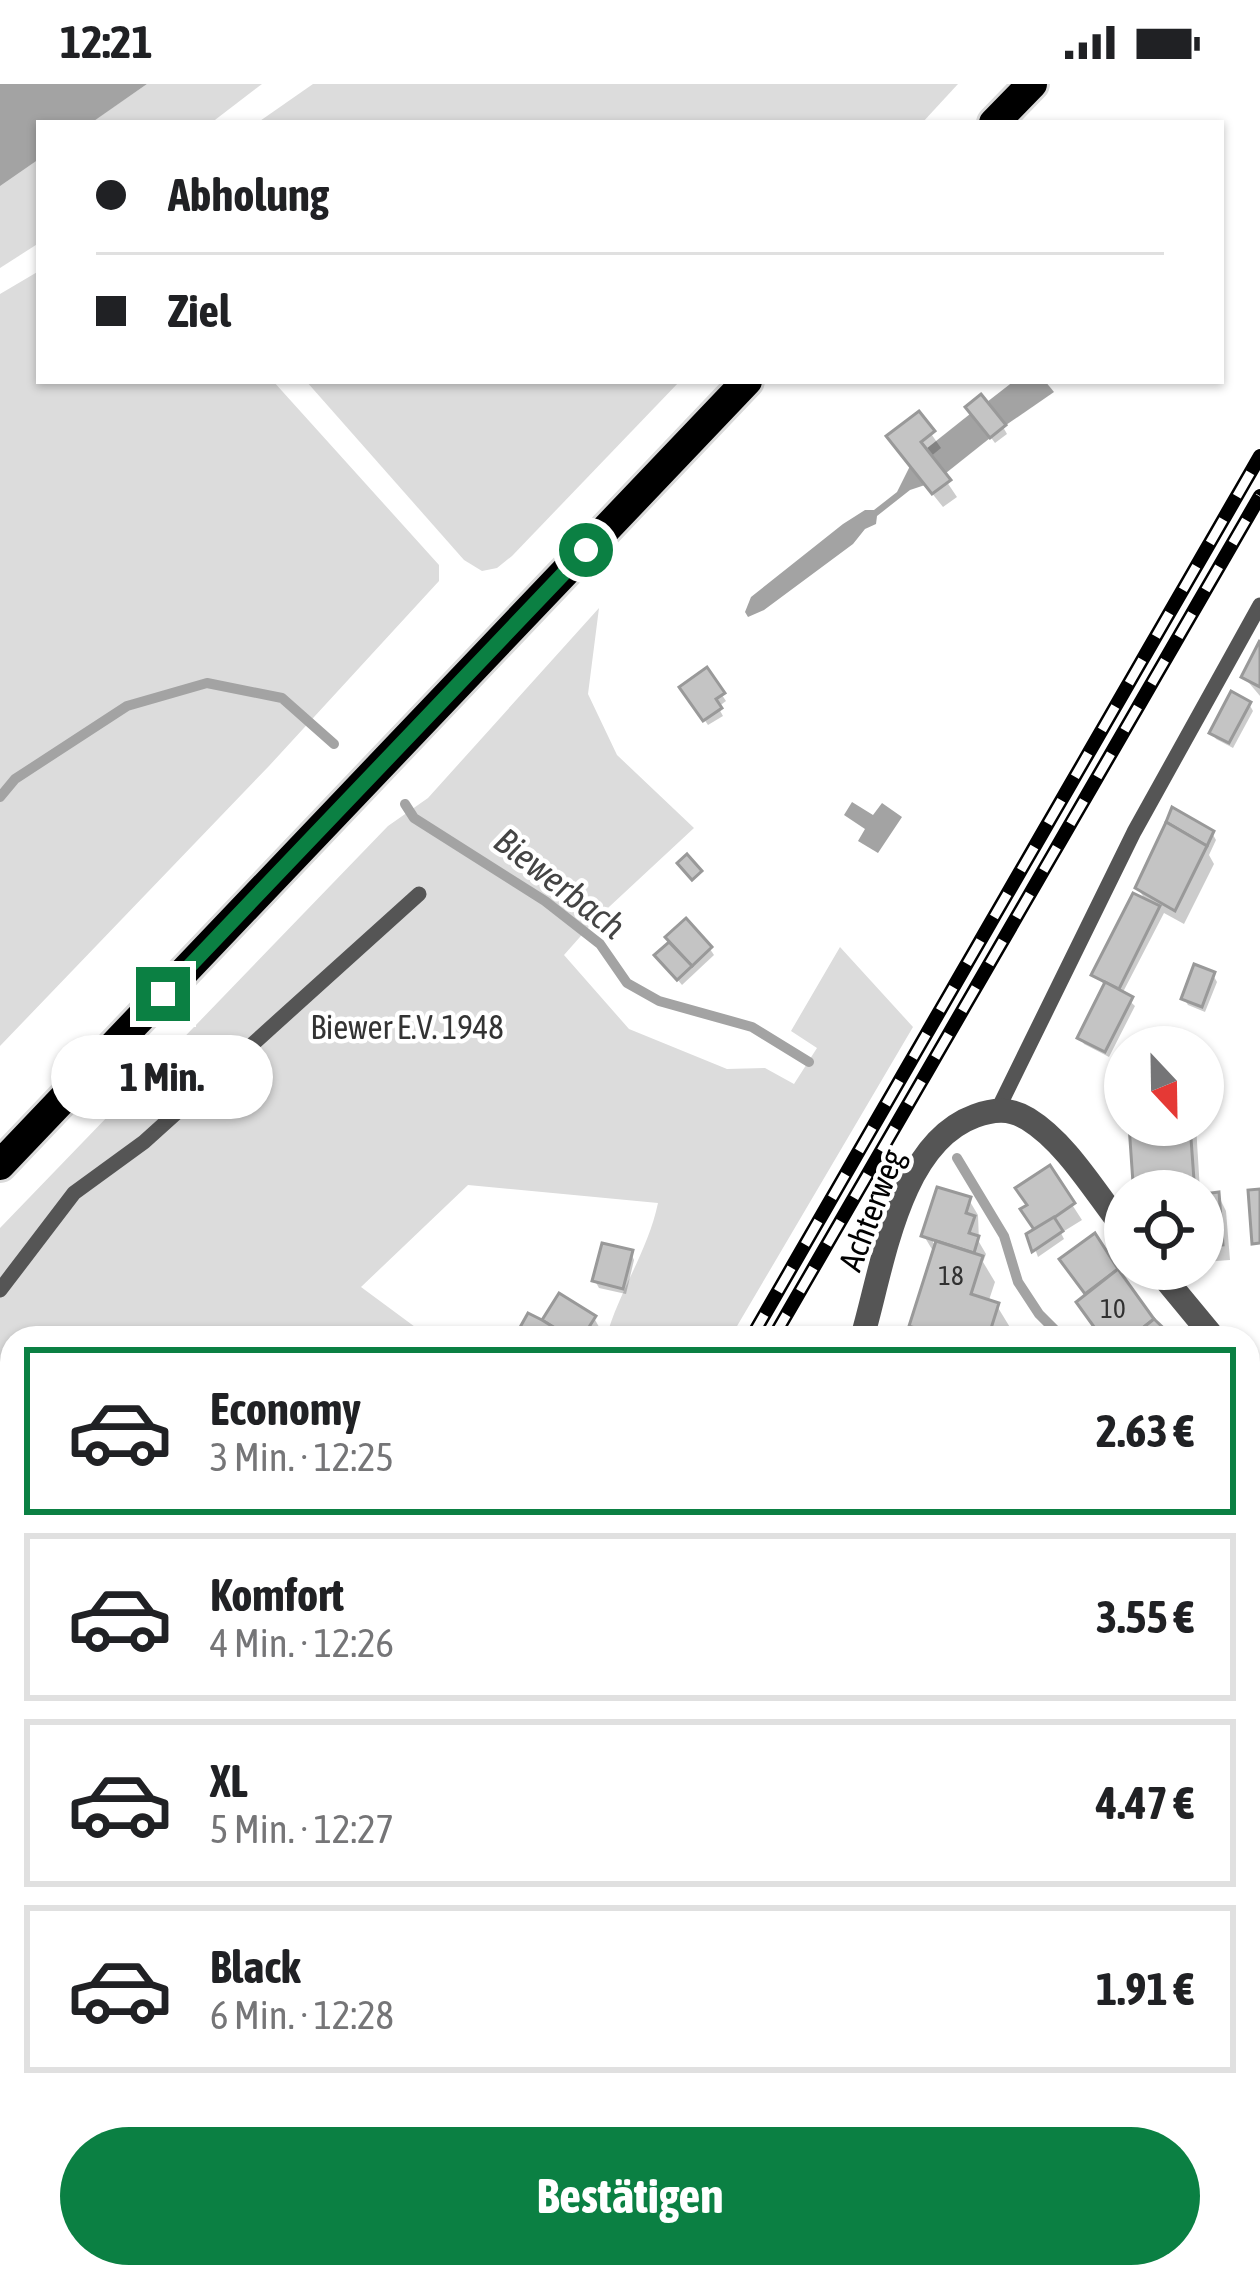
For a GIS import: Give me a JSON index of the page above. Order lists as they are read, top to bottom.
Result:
{
  "streets": {
    "street": ["Achterweg"]
  },
  "water": ["Biewerbach"],
  "parks": ["Biewer E.V. 1948"],
  "house_numbers": ["18", "10"],
  "north": "bottom",
  "page": {
    "status": "12:21",
    "banner": ["Abholung", "Ziel"],
    "bubble": "1 Min.",
    "list": [
      {
        "name": "Economy",
        "note": "3 Min. · 12:25",
        "value": "2.63 €"
      },
      {
        "name": "Komfort",
        "note": "4 Min. · 12:26",
        "value": "3.55 €"
      },
      {
        "name": "XL",
        "note": "5 Min. · 12:27",
        "value": "4.47 €"
      },
      {
        "name": "Black",
        "note": "6 Min. · 12:28",
        "value": "1.91 €"
      }
    ],
    "buttons": "Bestätigen"
  }
}
